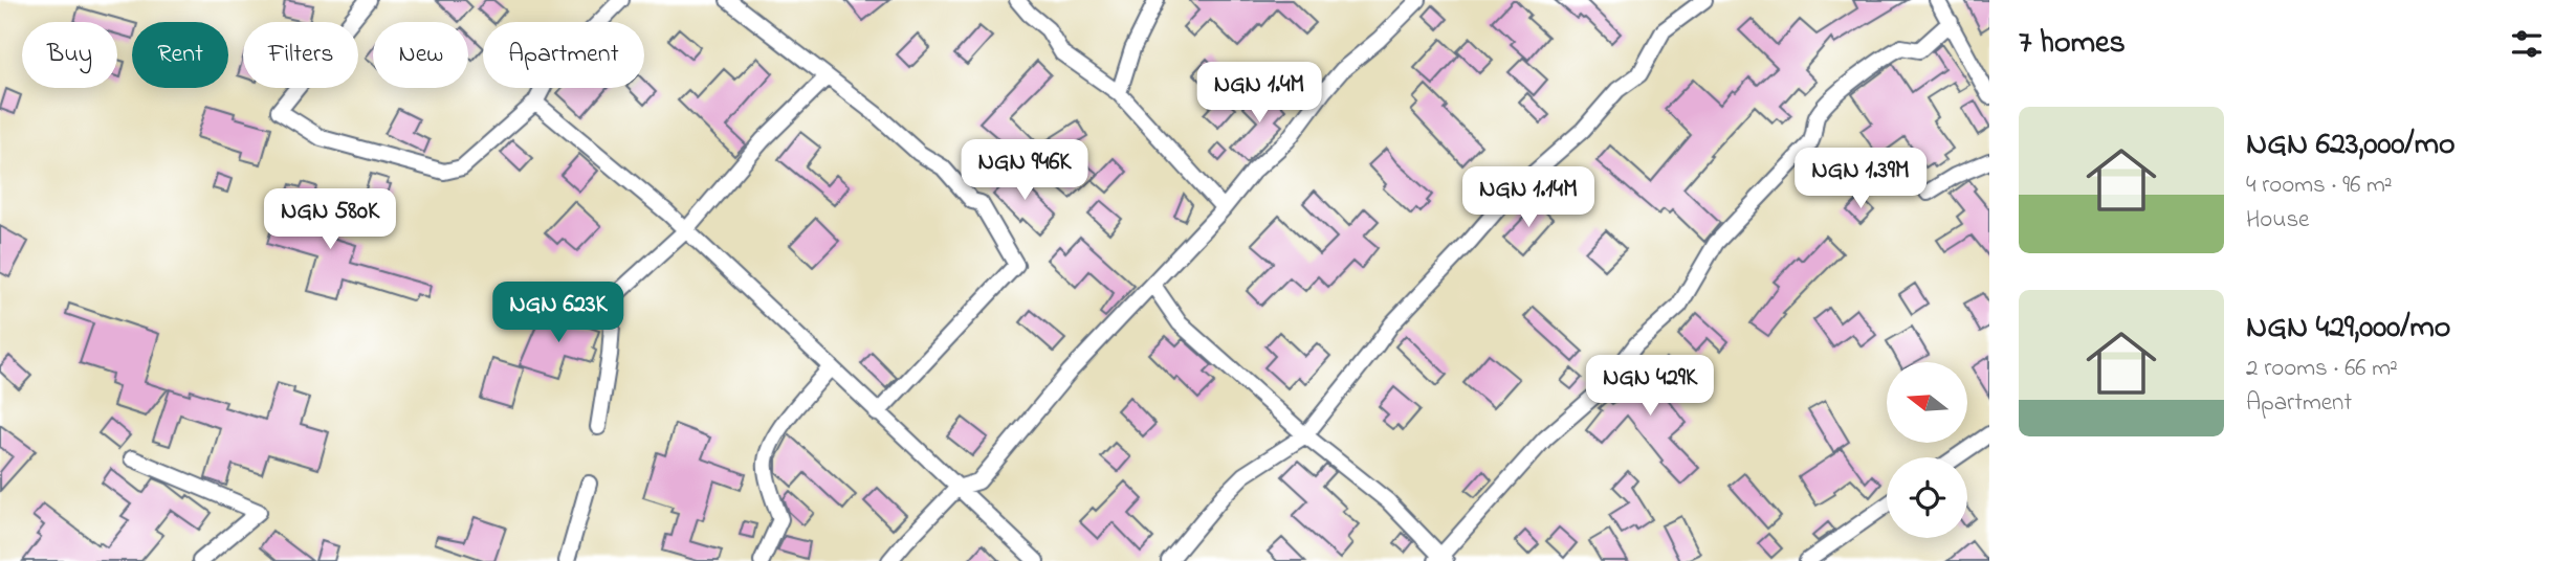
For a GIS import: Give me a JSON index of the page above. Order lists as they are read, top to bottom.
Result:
{
  "north": "left",
  "page": {
    "heading": "7 homes",
    "chip": [
      "Buy",
      "Rent",
      "Filters",
      "New",
      "Apartment"
    ],
    "price": [
      "NGN 1.4M",
      "NGN 946K",
      "NGN 1.39M",
      "NGN 1.14M",
      "NGN 580K",
      "NGN 623K",
      "NGN 429K"
    ],
    "list": [
      {
        "name": "NGN 623,000/mo",
        "note": "4 rooms · 96 m² · House"
      },
      {
        "name": "NGN 429,000/mo",
        "note": "2 rooms · 66 m² · Apartment"
      }
    ]
  }
}
